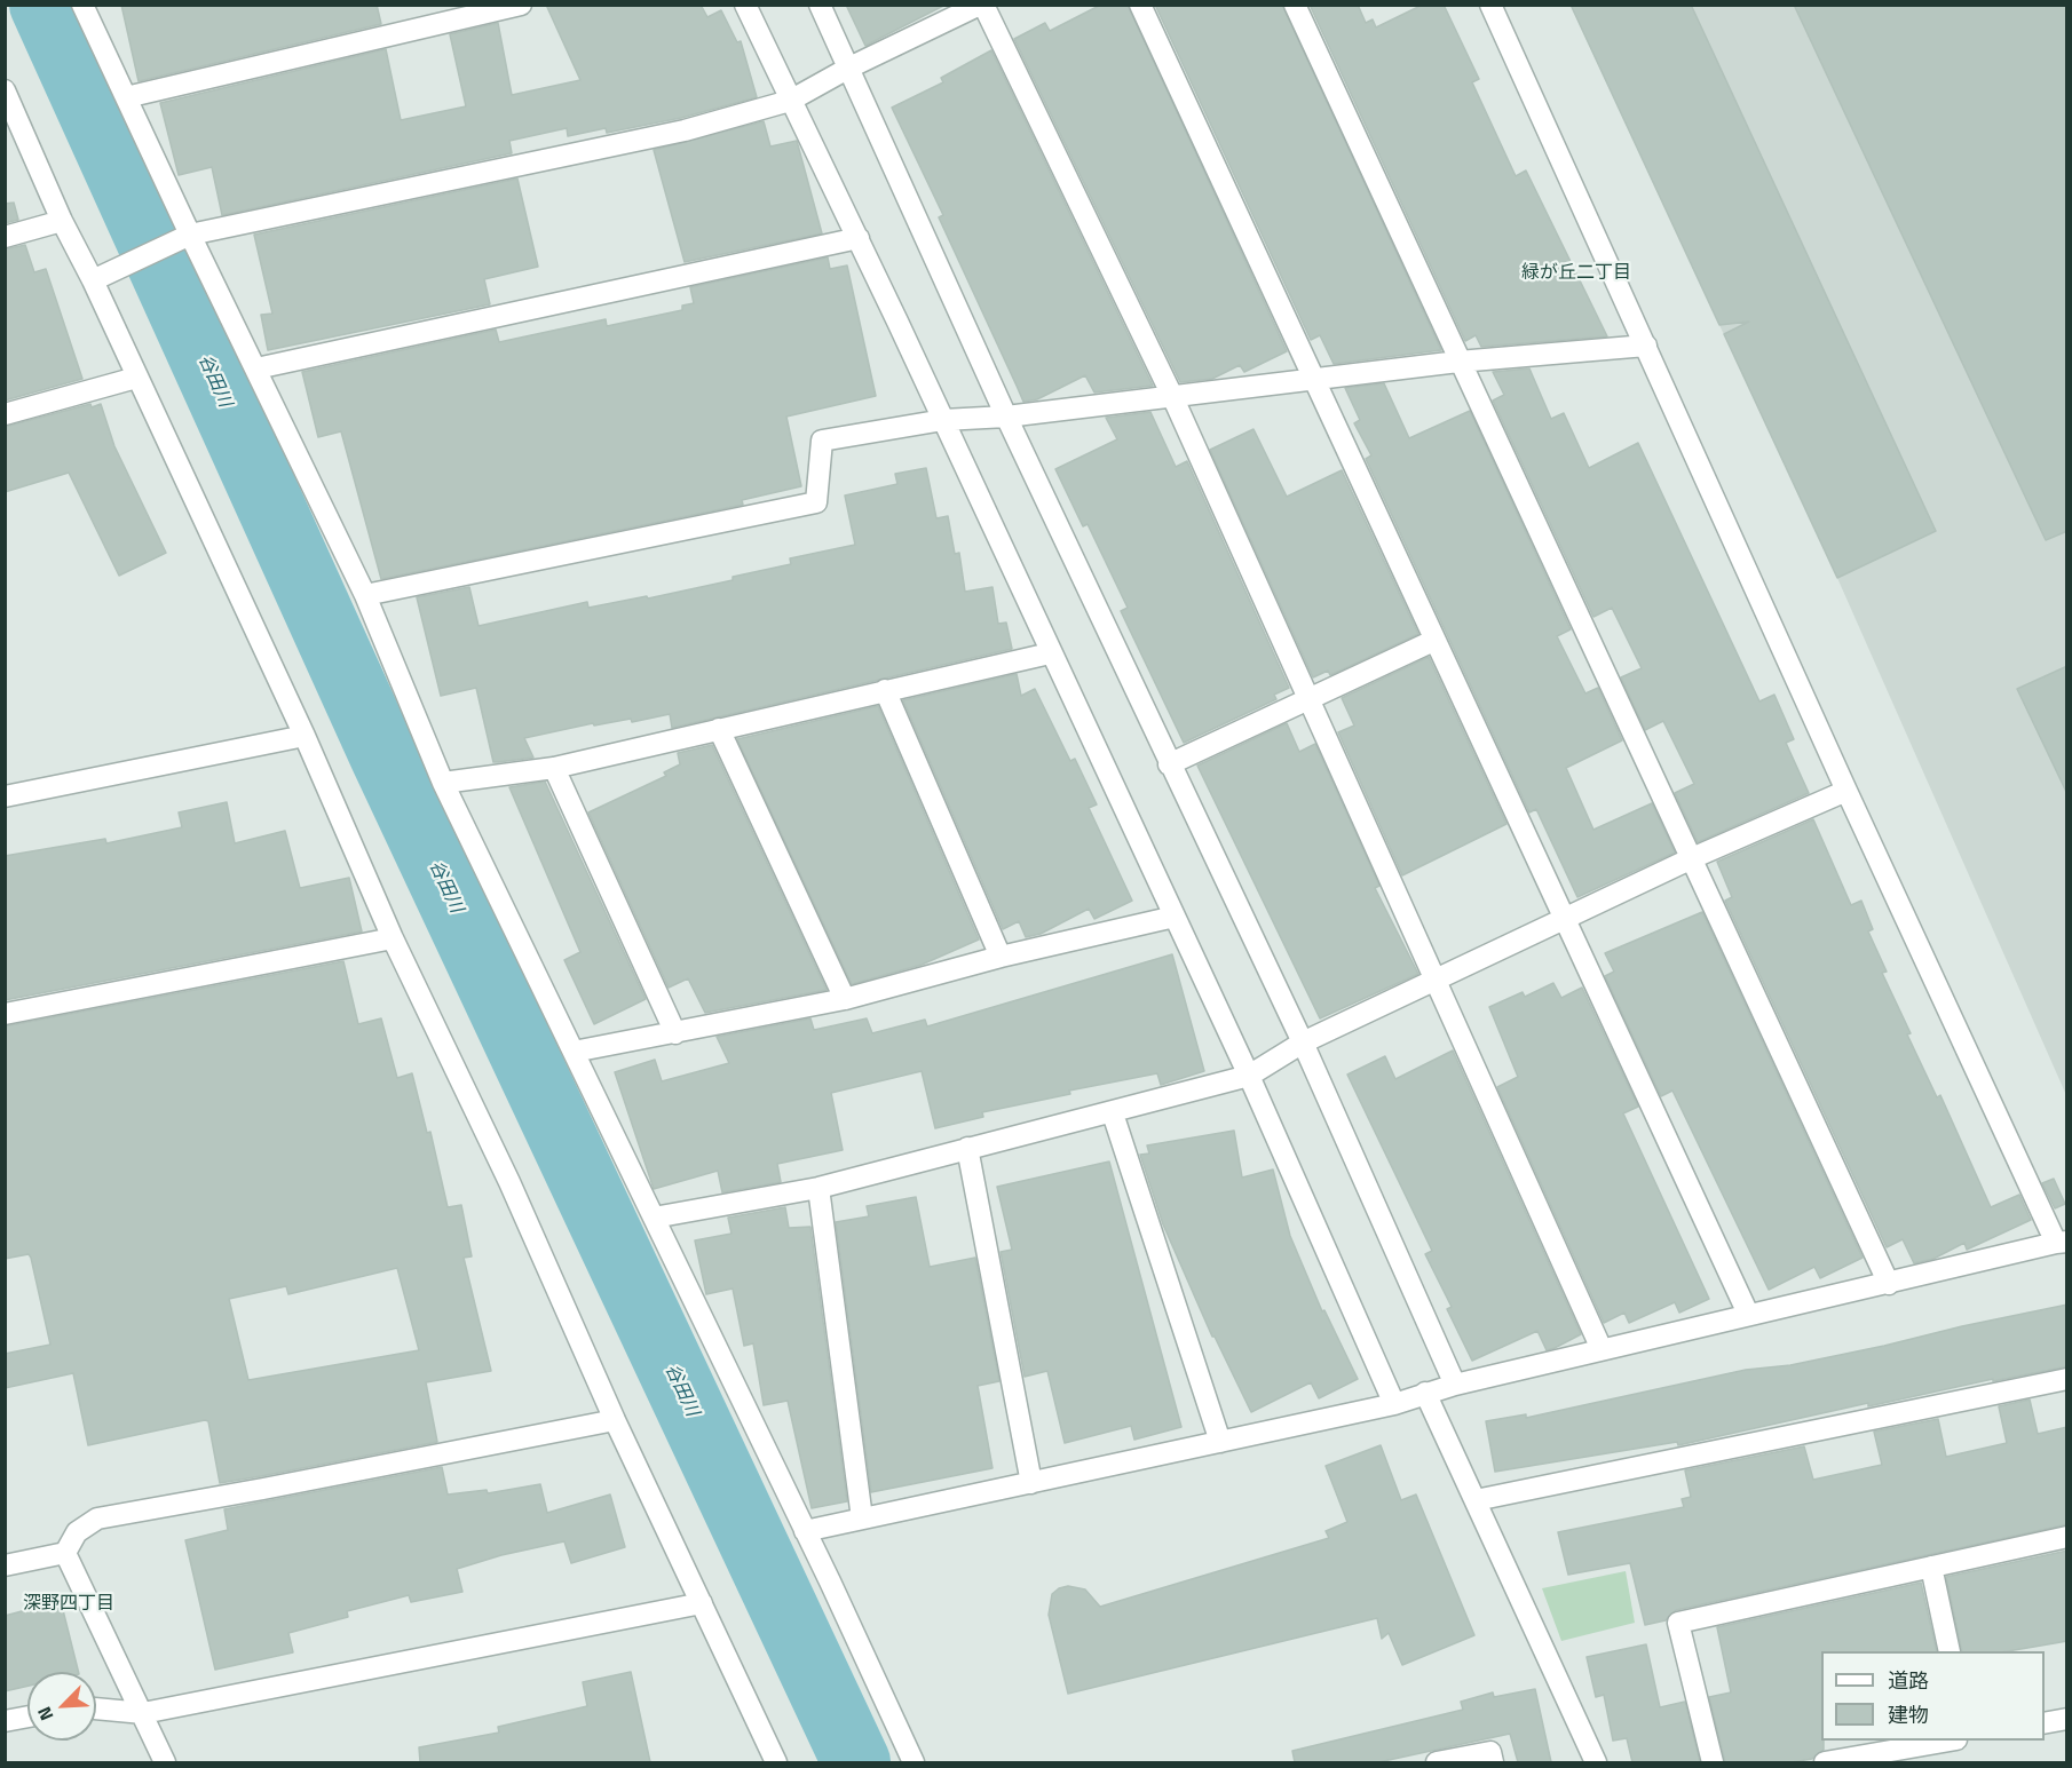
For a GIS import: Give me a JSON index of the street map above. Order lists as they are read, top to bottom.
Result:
{
  "districts": ["緑が丘二丁目", "深野四丁目"],
  "water": ["谷田川"],
  "legend": ["道路", "建物"],
  "north": "bottom left"
}
